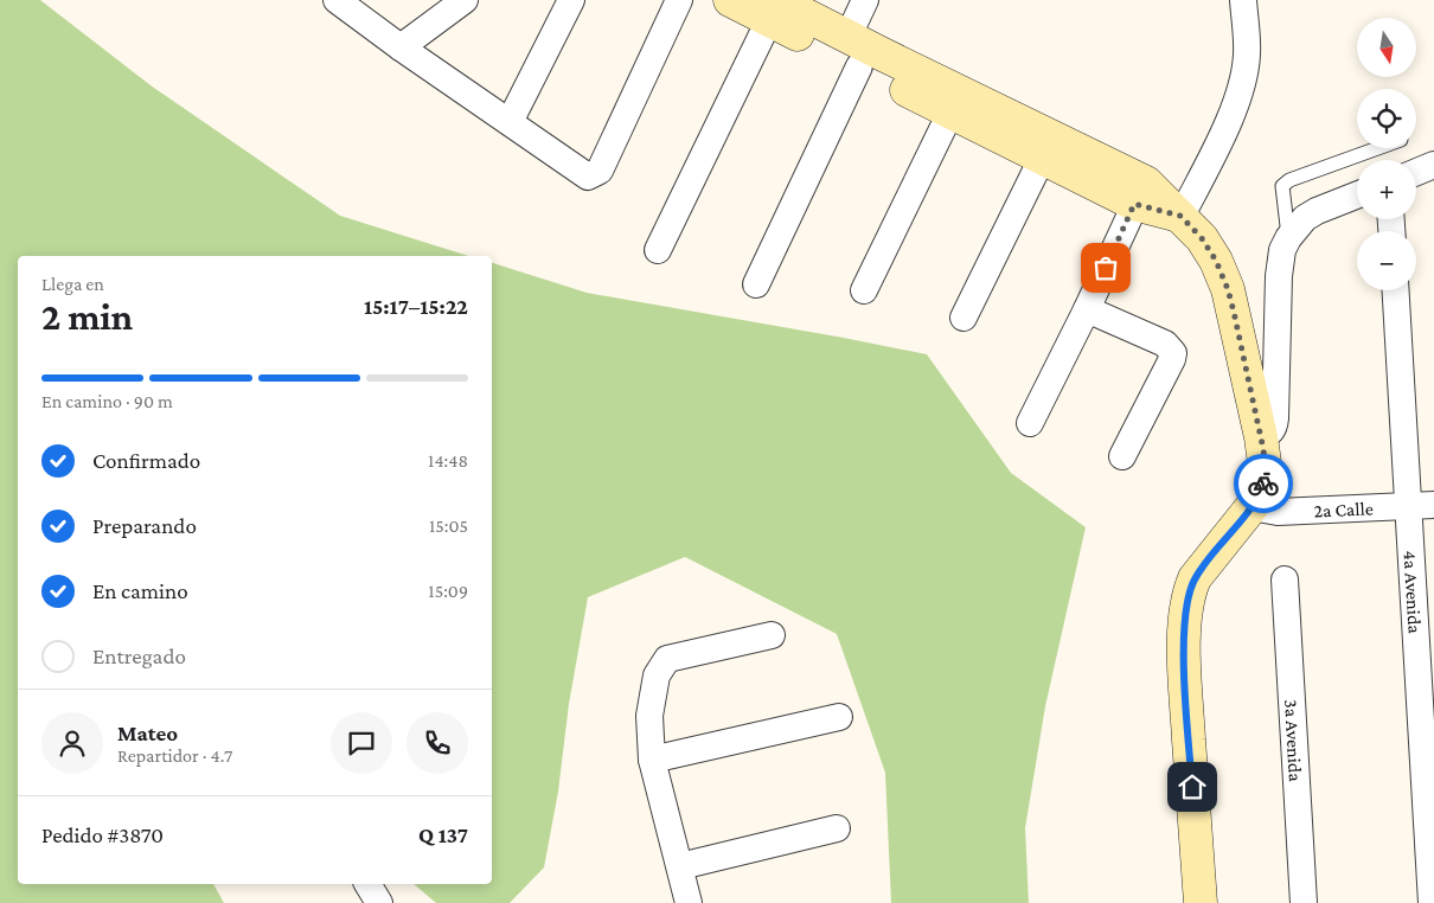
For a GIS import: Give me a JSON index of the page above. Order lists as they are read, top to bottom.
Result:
{
  "streets": {
    "street": ["2a Calle", "4a Avenida", "3a Avenida"]
  },
  "crossings": [
    ["2a Calle", "4a Avenida"]
  ],
  "north": "bottom",
  "page": {
    "map_buttons": ["+", "−"],
    "heading": ["2 min", "Llega en", "15:17–15:22"],
    "panel": [
      "Mateo",
      "Repartidor · 4.7",
      "Pedido #3870",
      "Q 137"
    ],
    "bar": "En camino · 90 m",
    "list": [
      ["Confirmado", "14:48"],
      ["Preparando", "15:05"],
      ["En camino", "15:09"],
      "Entregado"
    ]
  }
}
